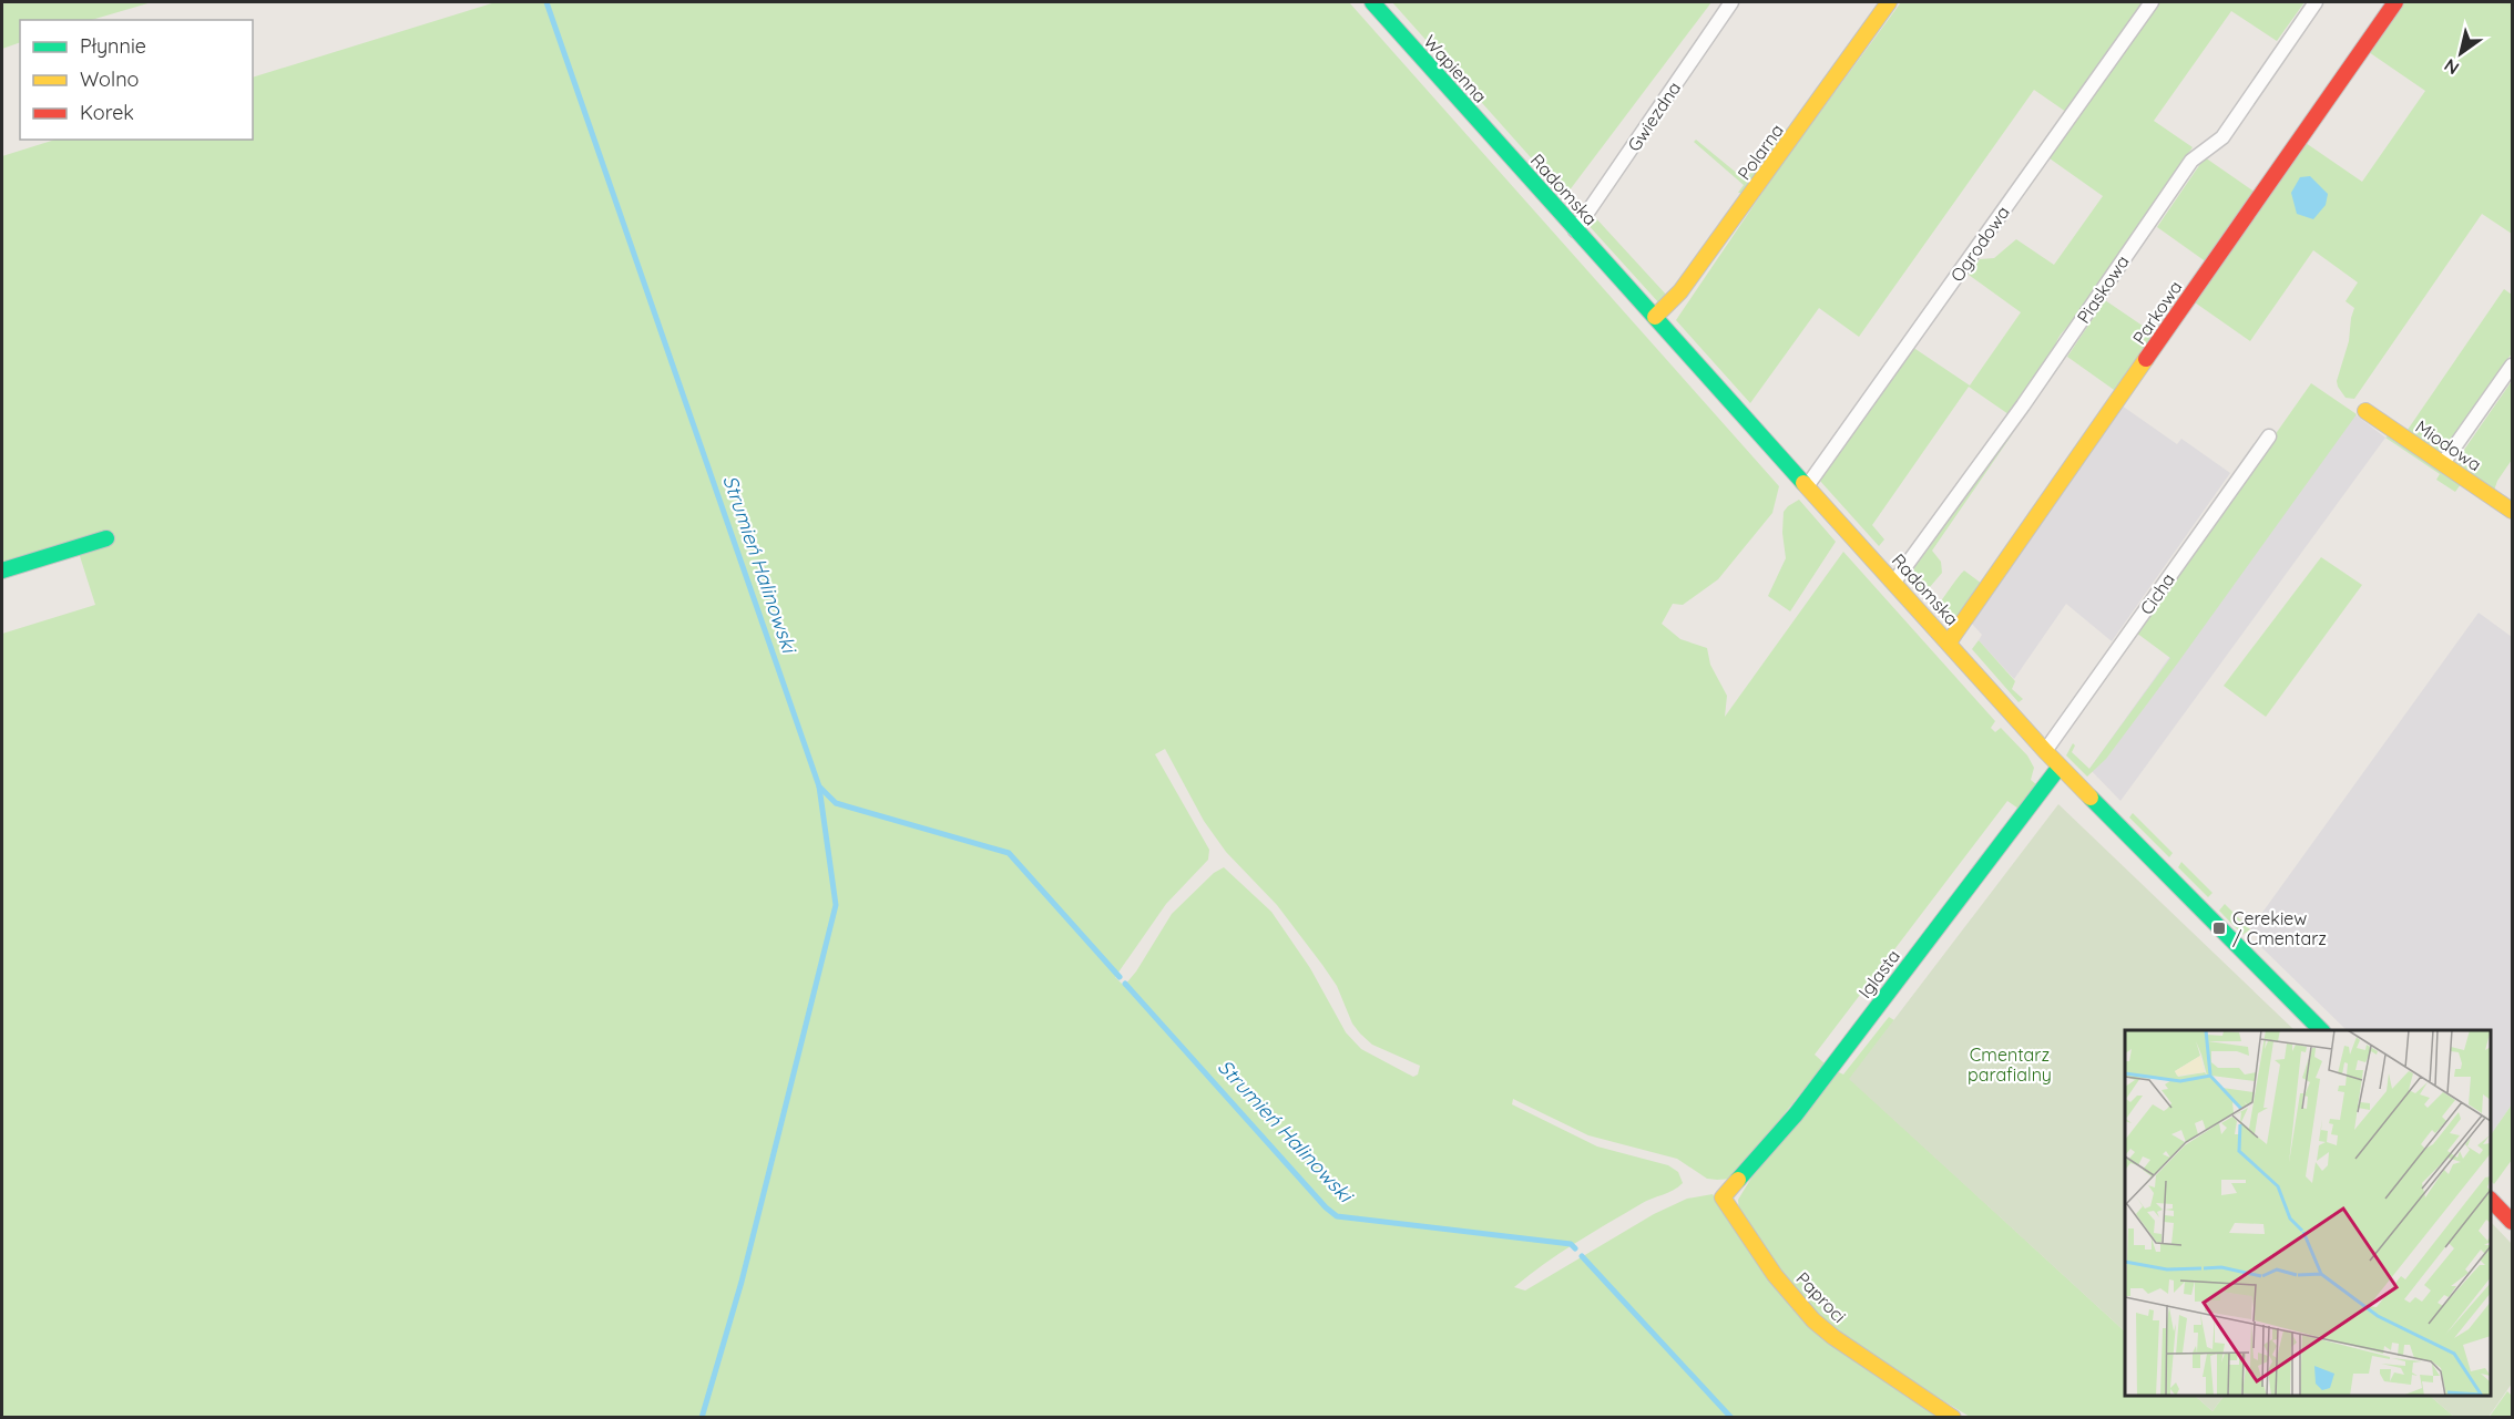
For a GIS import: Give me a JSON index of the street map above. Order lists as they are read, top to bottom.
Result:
{
  "streets": {
    "street": [
      "Wapienna",
      "Gwiezdna",
      "Polarna",
      "Radomska",
      "Ogrodowa",
      "Piaskowa",
      "Parkowa",
      "Miodowa",
      "Cicha",
      "Iglasta",
      "Paproci"
    ]
  },
  "crossings": [
    ["Wapienna", "Radomska"],
    ["Gwiezdna", "Radomska"],
    ["Polarna", "Radomska"],
    ["Radomska", "Ogrodowa"],
    ["Radomska", "Piaskowa"],
    ["Radomska", "Parkowa"],
    ["Radomska", "Cicha"],
    ["Radomska", "Iglasta"],
    ["Iglasta", "Paproci"]
  ],
  "water": ["Strumień Halinowski"],
  "parks": ["Cmentarz parafialny"],
  "places": {
    "transit": ["Cerekiew / Cmentarz"]
  },
  "legend": ["Płynnie", "Wolno", "Korek"],
  "north": "bottom left"
}
